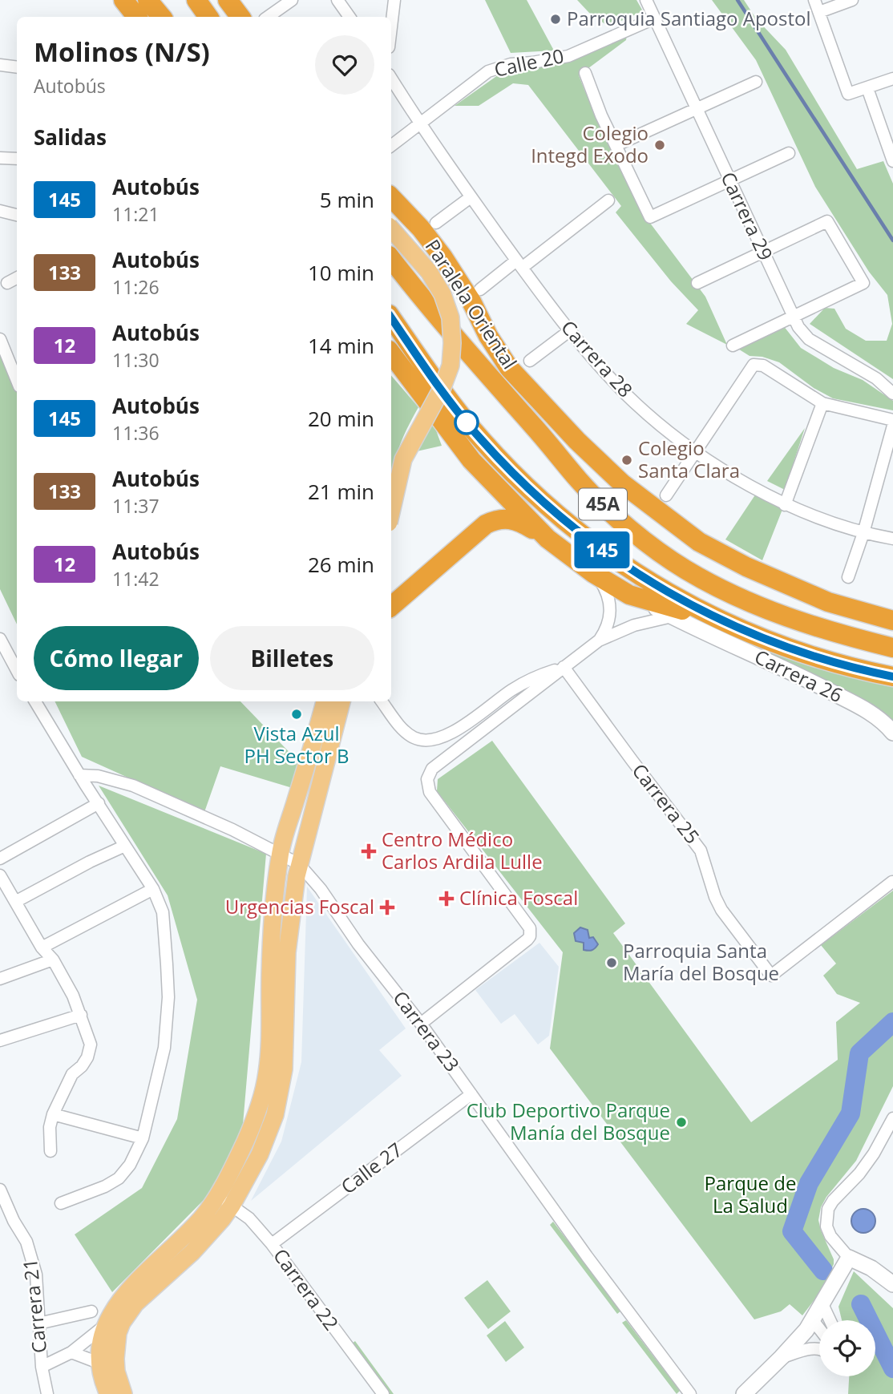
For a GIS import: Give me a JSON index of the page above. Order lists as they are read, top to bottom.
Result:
{
  "streets": {
    "highway": ["Paralela Oriental", "45A"],
    "street": [
      "Calle 20",
      "Carrera 29",
      "Carrera 28",
      "Carrera 26",
      "Carrera 25",
      "Carrera 23",
      "Calle 27",
      "Carrera 22",
      "Carrera 21"
    ]
  },
  "crossings": [
    ["Calle 20", "Carrera 29"],
    ["Calle 20", "Carrera 28"],
    ["Carrera 23", "Calle 27"],
    ["Calle 27", "Carrera 22"]
  ],
  "parks": ["Parque de La Salud"],
  "places": {
    "other": [
      "Parroquia Santiago Apostol",
      "Colegio Integd Exodo",
      "Colegio Santa Clara",
      "Vista Azul PH Sector B",
      "Parroquia Santa María del Bosque",
      "Club Deportivo Parque Manía del Bosque"
    ],
    "health": ["Centro Médico Carlos Ardila Lulle", "Clínica Foscal", "Urgencias Foscal"]
  },
  "lines": ["bus line 145"],
  "page": {
    "on_map": "145",
    "heading": [
      ["Molinos (N/S)", "Autobús"],
      "Salidas"
    ],
    "list": [
      {
        "mark": "145",
        "name": "Autobús",
        "note": "11:21",
        "value": "5 min"
      },
      {
        "mark": "133",
        "name": "Autobús",
        "note": "11:26",
        "value": "10 min"
      },
      {
        "mark": "12",
        "name": "Autobús",
        "note": "11:30",
        "value": "14 min"
      },
      {
        "mark": "145",
        "name": "Autobús",
        "note": "11:36",
        "value": "20 min"
      },
      {
        "mark": "133",
        "name": "Autobús",
        "note": "11:37",
        "value": "21 min"
      },
      {
        "mark": "12",
        "name": "Autobús",
        "note": "11:42",
        "value": "26 min"
      }
    ],
    "buttons": ["Cómo llegar", "Billetes"]
  }
}
